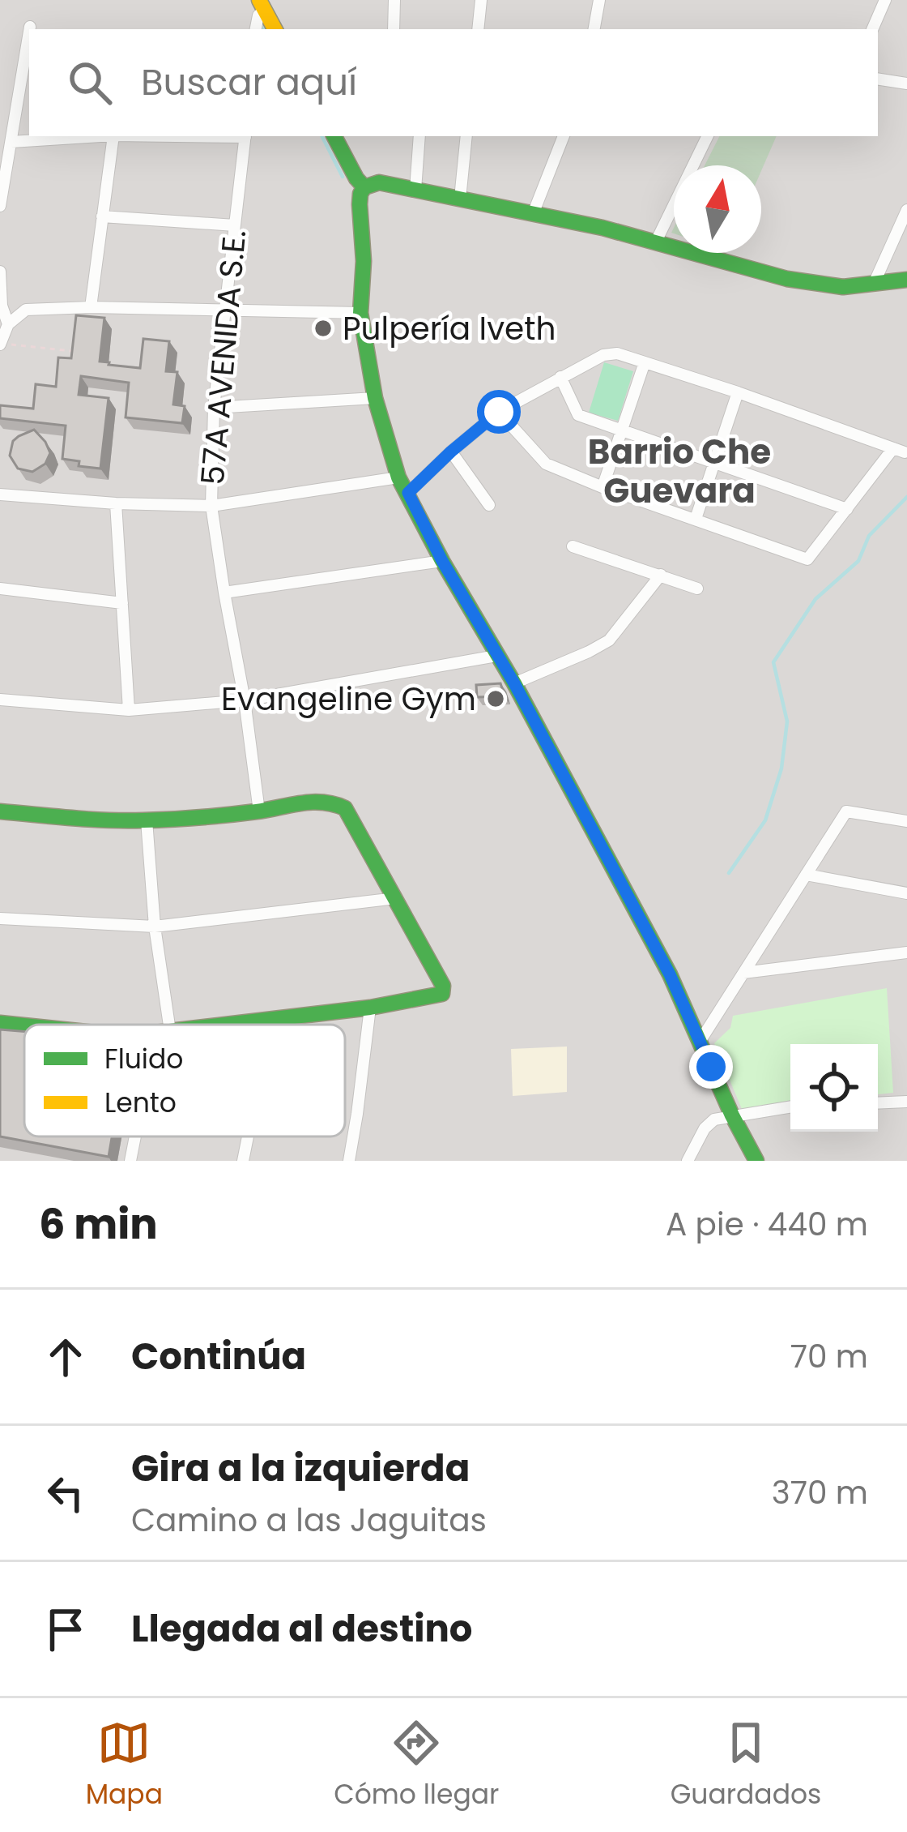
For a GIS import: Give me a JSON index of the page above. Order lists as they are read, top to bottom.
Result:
{
  "streets": {
    "street": ["57A AVENIDA S.E."]
  },
  "districts": ["Barrio Che Guevara"],
  "places": ["Pulpería Iveth", "Evangeline Gym"],
  "legend": ["Fluido", "Lento"],
  "north": "top",
  "page": {
    "search": "Buscar aquí",
    "heading": ["6 min", "A pie · 440 m"],
    "list": [
      ["Continúa", "70 m"],
      ["Gira a la izquierda", "Camino a las Jaguitas", "370 m"],
      "Llegada al destino"
    ],
    "nav": ["Mapa", "Cómo llegar", "Guardados"]
  }
}
